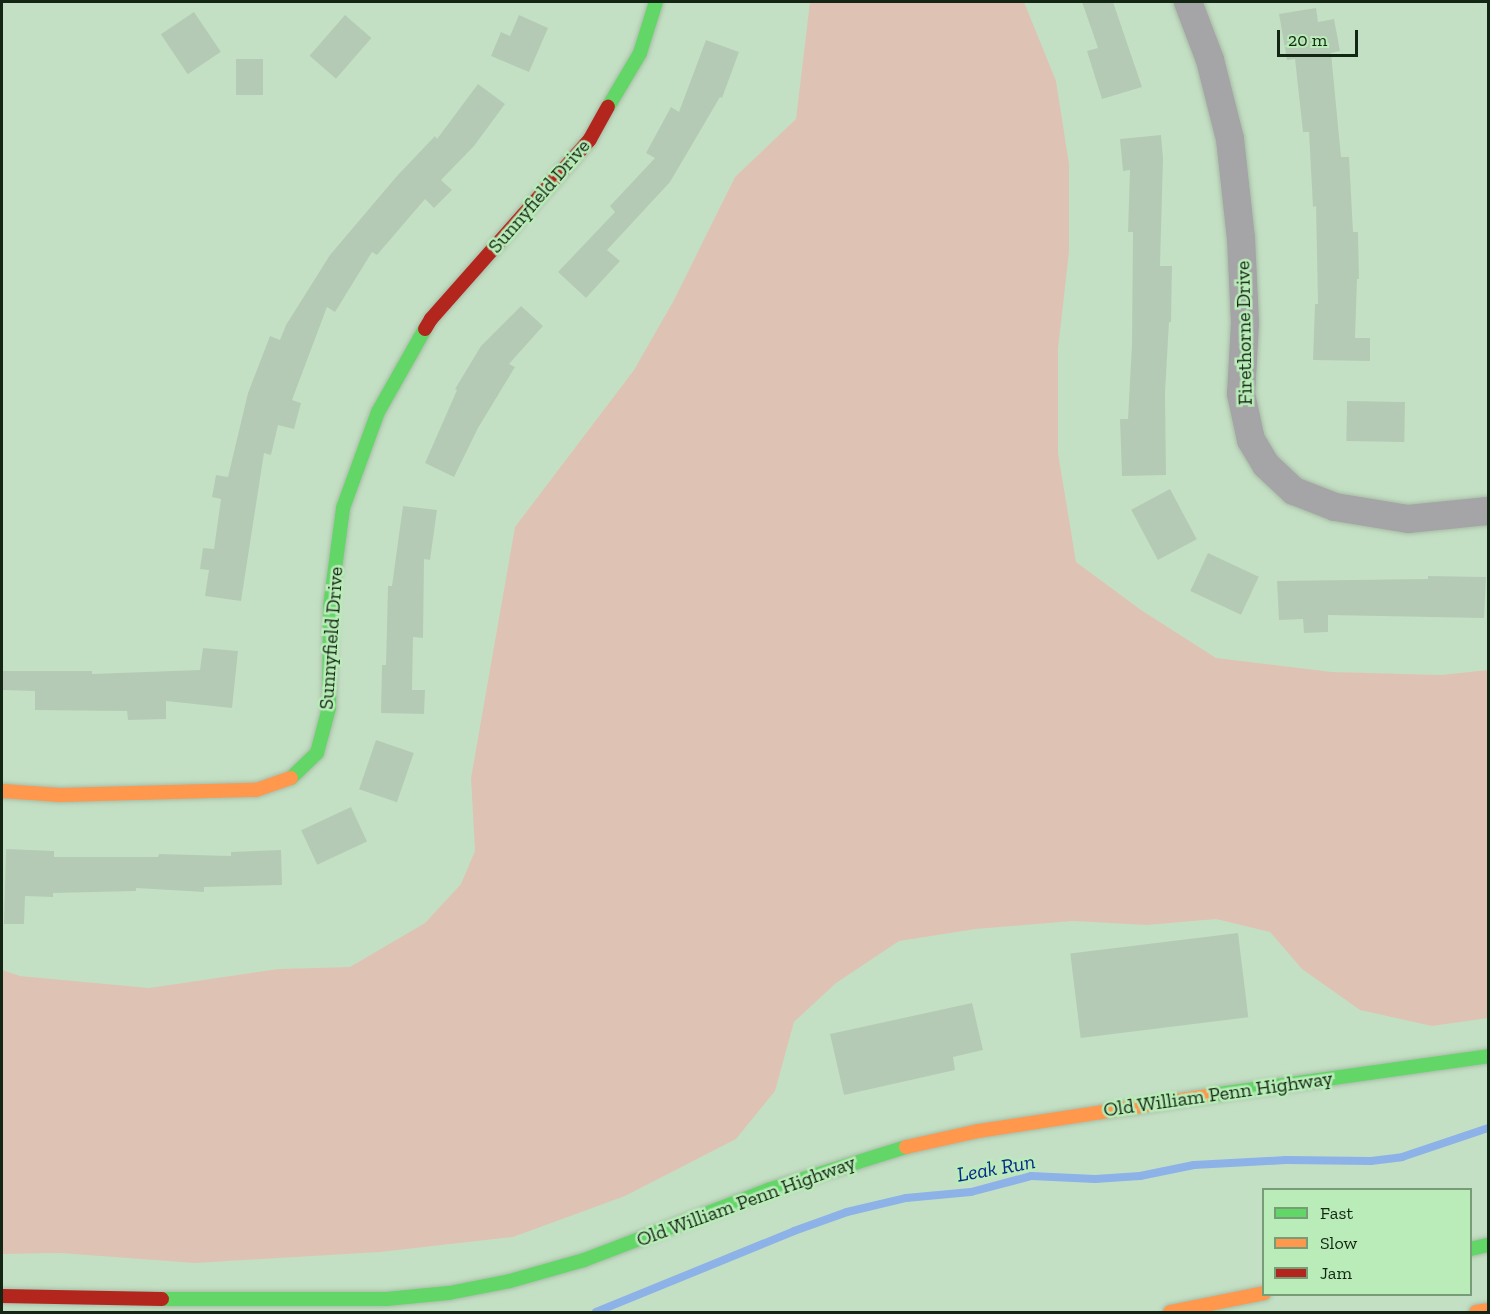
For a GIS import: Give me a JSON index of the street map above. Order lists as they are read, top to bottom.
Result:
{
  "streets": {
    "main road": ["Sunnyfield Drive", "Old William Penn Highway"],
    "street": ["Firethorne Drive"]
  },
  "water": ["Leak Run"],
  "legend": ["Fast", "Slow", "Jam"],
  "scale_bar": "20 m"
}
